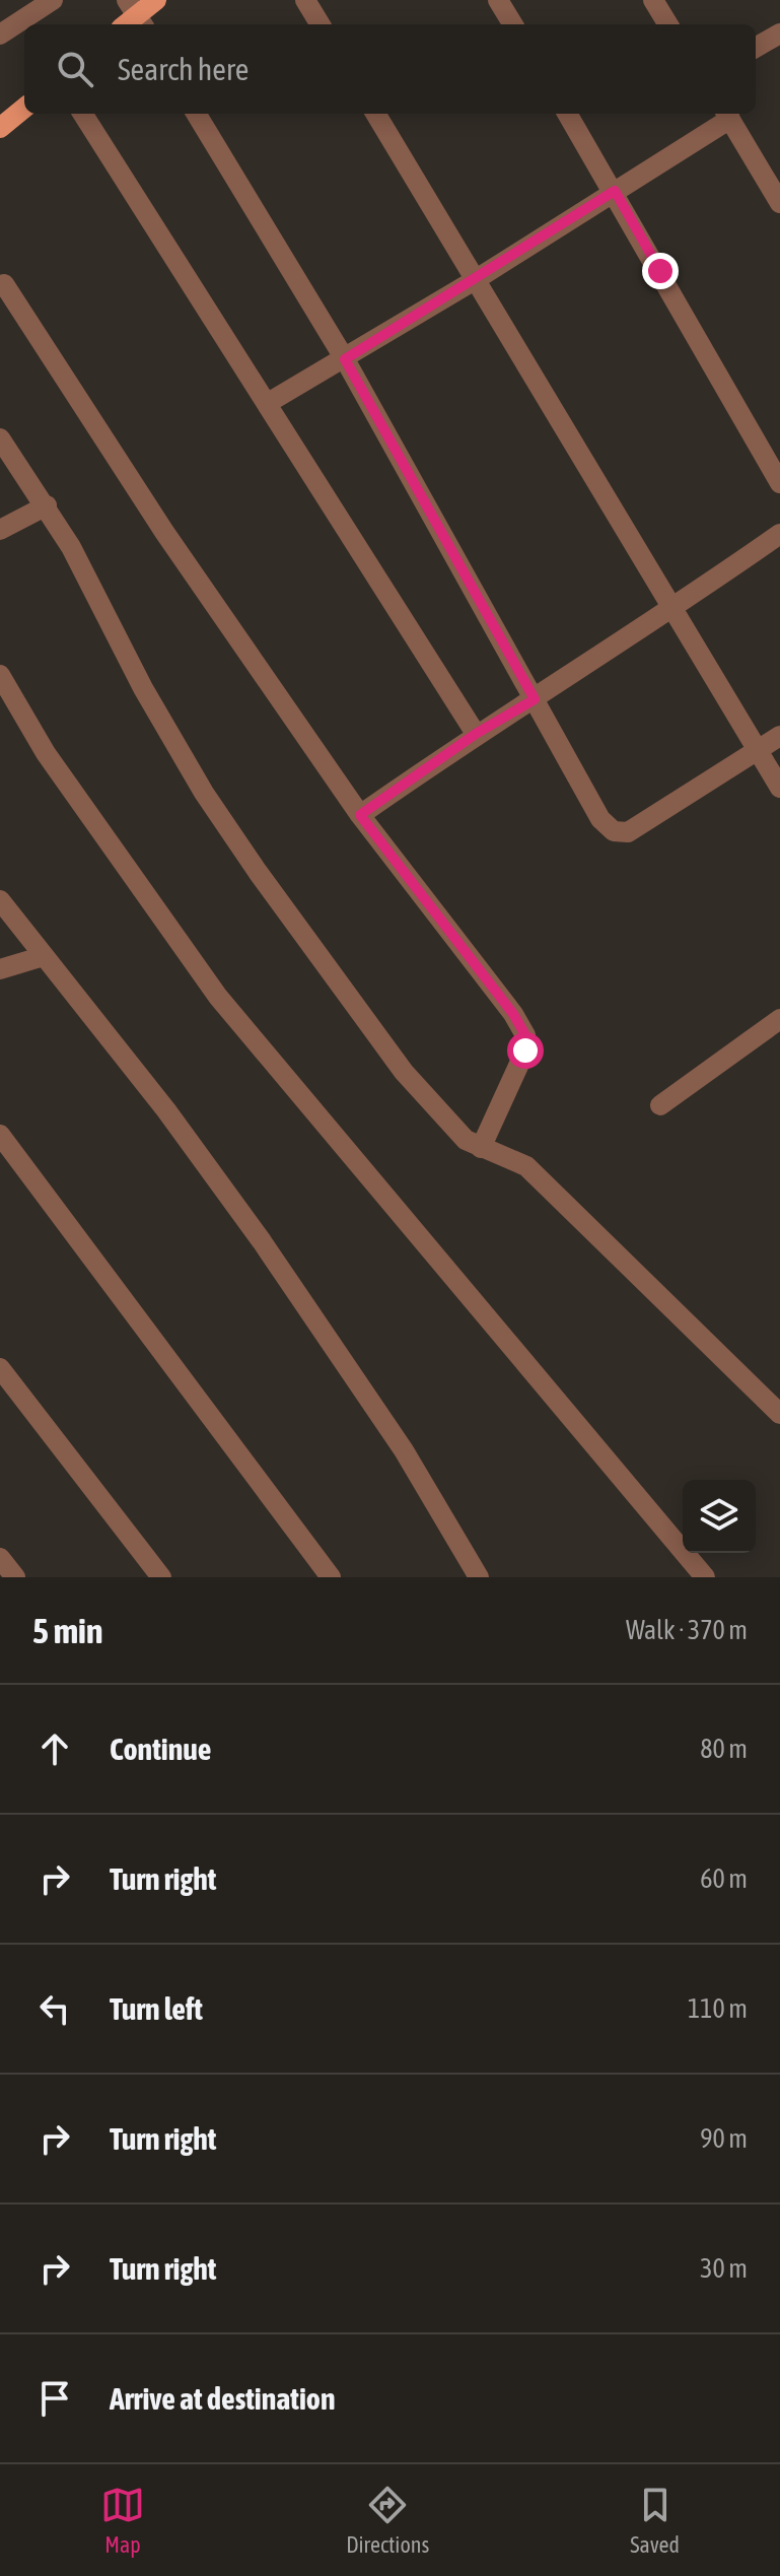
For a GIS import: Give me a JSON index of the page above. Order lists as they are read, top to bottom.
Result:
{
  "page": {
    "search": "Search here",
    "heading": ["5 min", "Walk · 370 m"],
    "list": [
      ["Continue", "80 m"],
      ["Turn right", "60 m"],
      ["Turn left", "110 m"],
      ["Turn right", "90 m"],
      ["Turn right", "30 m"],
      "Arrive at destination"
    ],
    "nav": ["Map", "Directions", "Saved"]
  }
}
